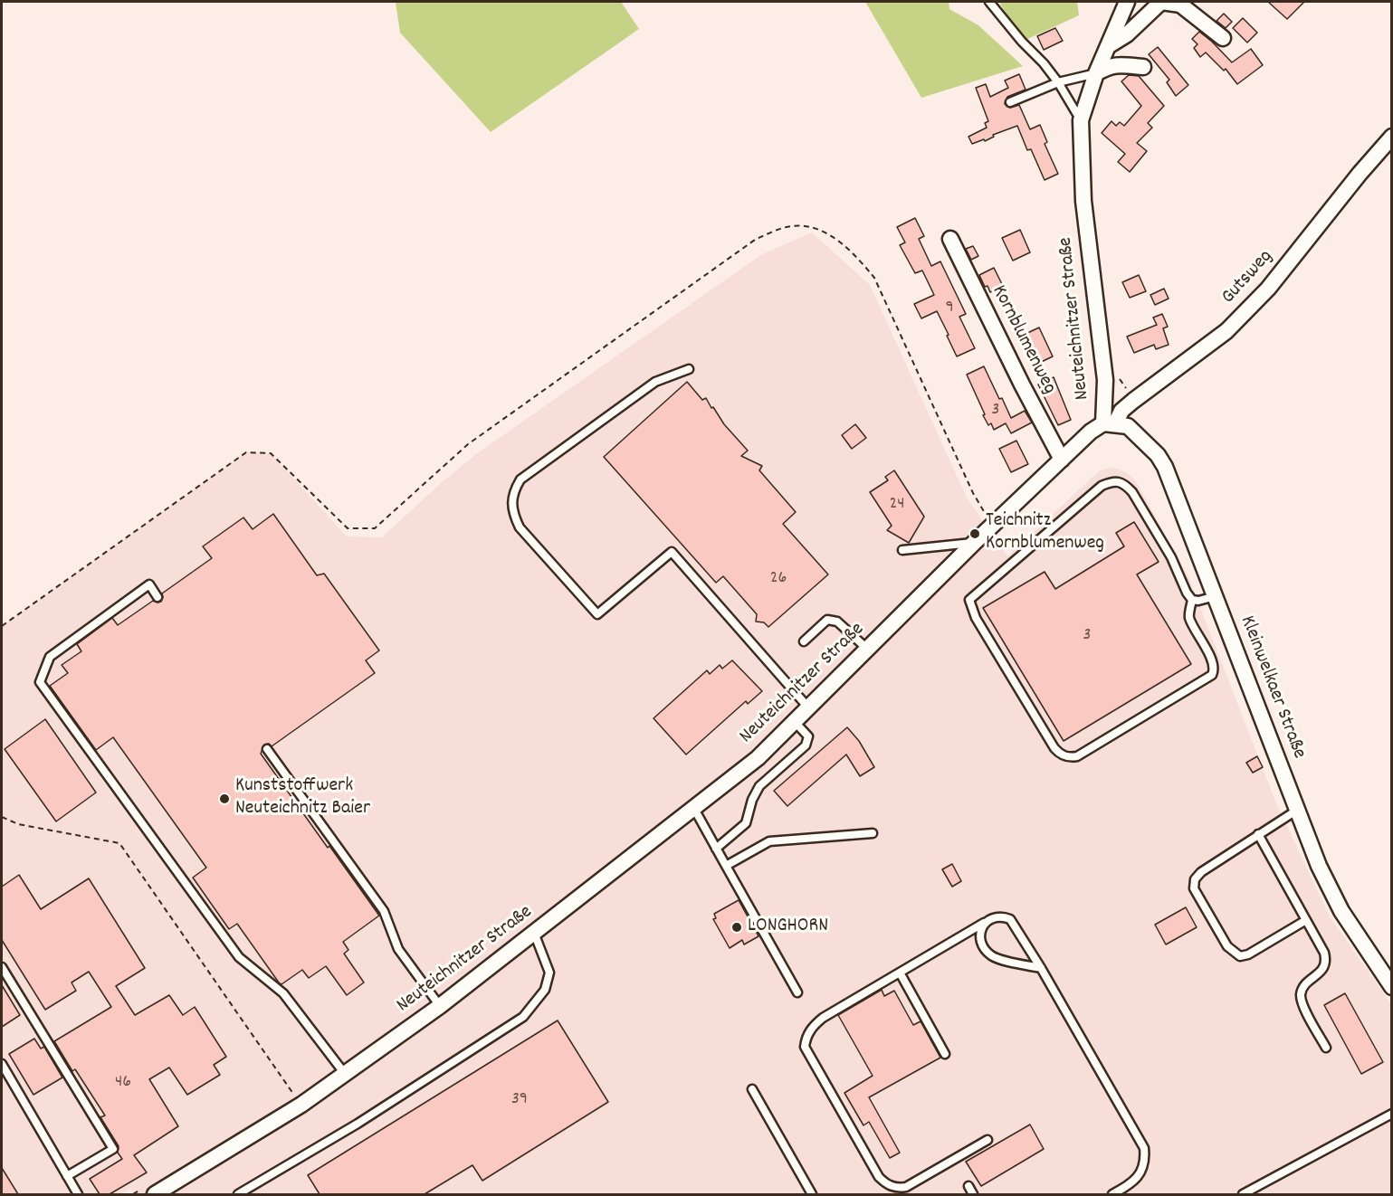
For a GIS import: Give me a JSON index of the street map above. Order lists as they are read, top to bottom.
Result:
{
  "streets": {
    "street": [
      "Gutsweg",
      "Neuteichnitzer Straße",
      "Kornblumenweg",
      "Kleinwelkaer Straße"
    ]
  },
  "crossings": [
    ["Gutsweg", "Neuteichnitzer Straße"],
    ["Gutsweg", "Kleinwelkaer Straße"],
    ["Neuteichnitzer Straße", "Kornblumenweg"],
    ["Neuteichnitzer Straße", "Kleinwelkaer Straße"]
  ],
  "places": ["Teichnitz Kornblumenweg", "Kunststoffwerk Neuteichnitz Baier", "LONGHORN"],
  "house_numbers": [
    "9",
    "3",
    "24",
    "26",
    "3",
    "46",
    "39"
  ]
}
